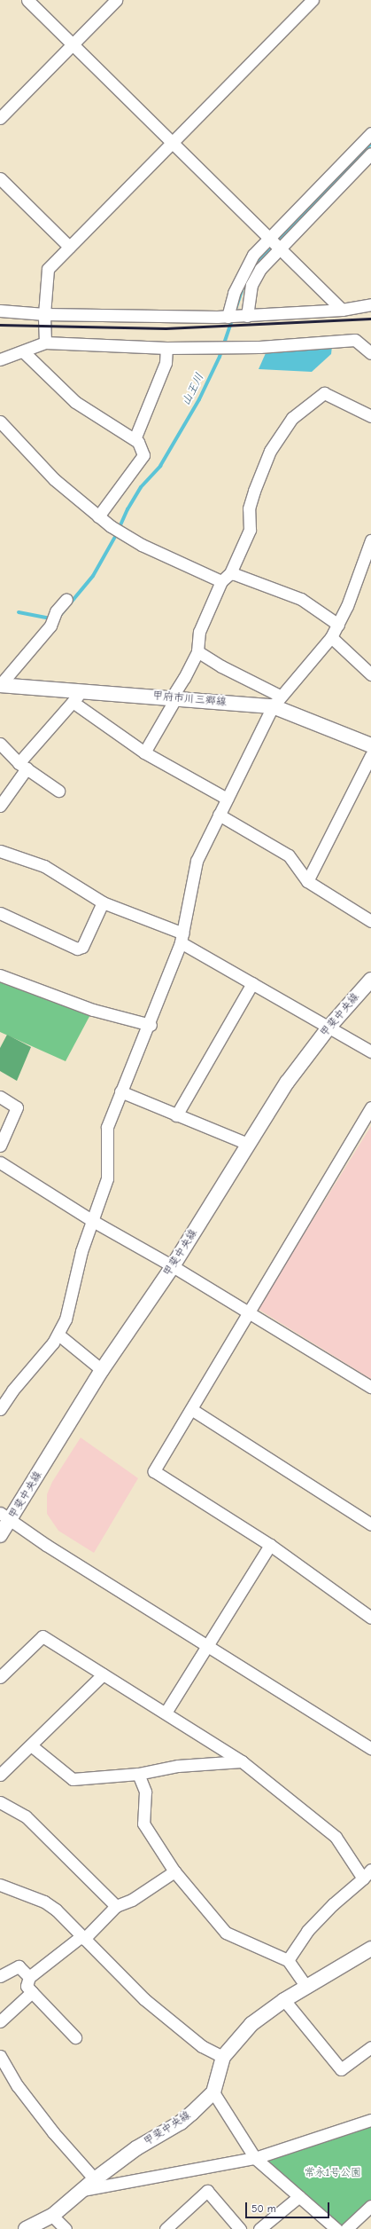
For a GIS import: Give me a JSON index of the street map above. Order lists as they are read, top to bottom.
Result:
{
  "streets": {
    "main road": ["甲府市川三郷線", "甲斐中央線"]
  },
  "water": ["山王川"],
  "parks": ["常永1号公園"],
  "scale_bar": "50 m"
}
